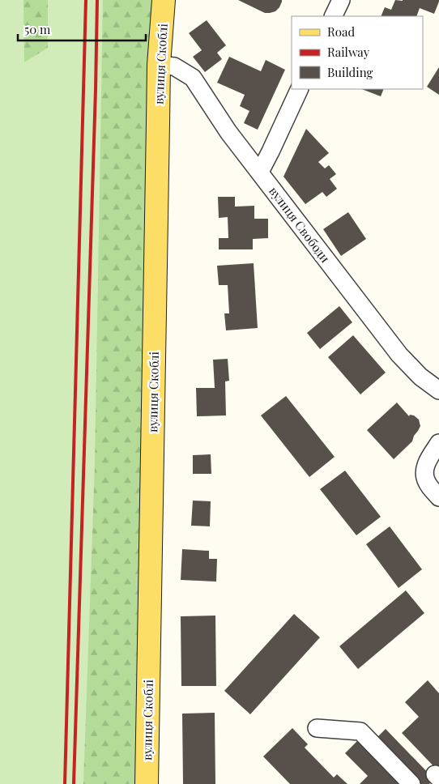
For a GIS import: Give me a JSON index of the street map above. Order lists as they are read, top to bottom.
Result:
{
  "streets": {
    "main road": ["вулиця Скоблі"],
    "street": ["вулиця Свободи"]
  },
  "crossings": [
    ["вулиця Скоблі", "вулиця Свободи"]
  ],
  "legend": ["Road", "Railway", "Building"],
  "scale_bar": "50 m"
}
